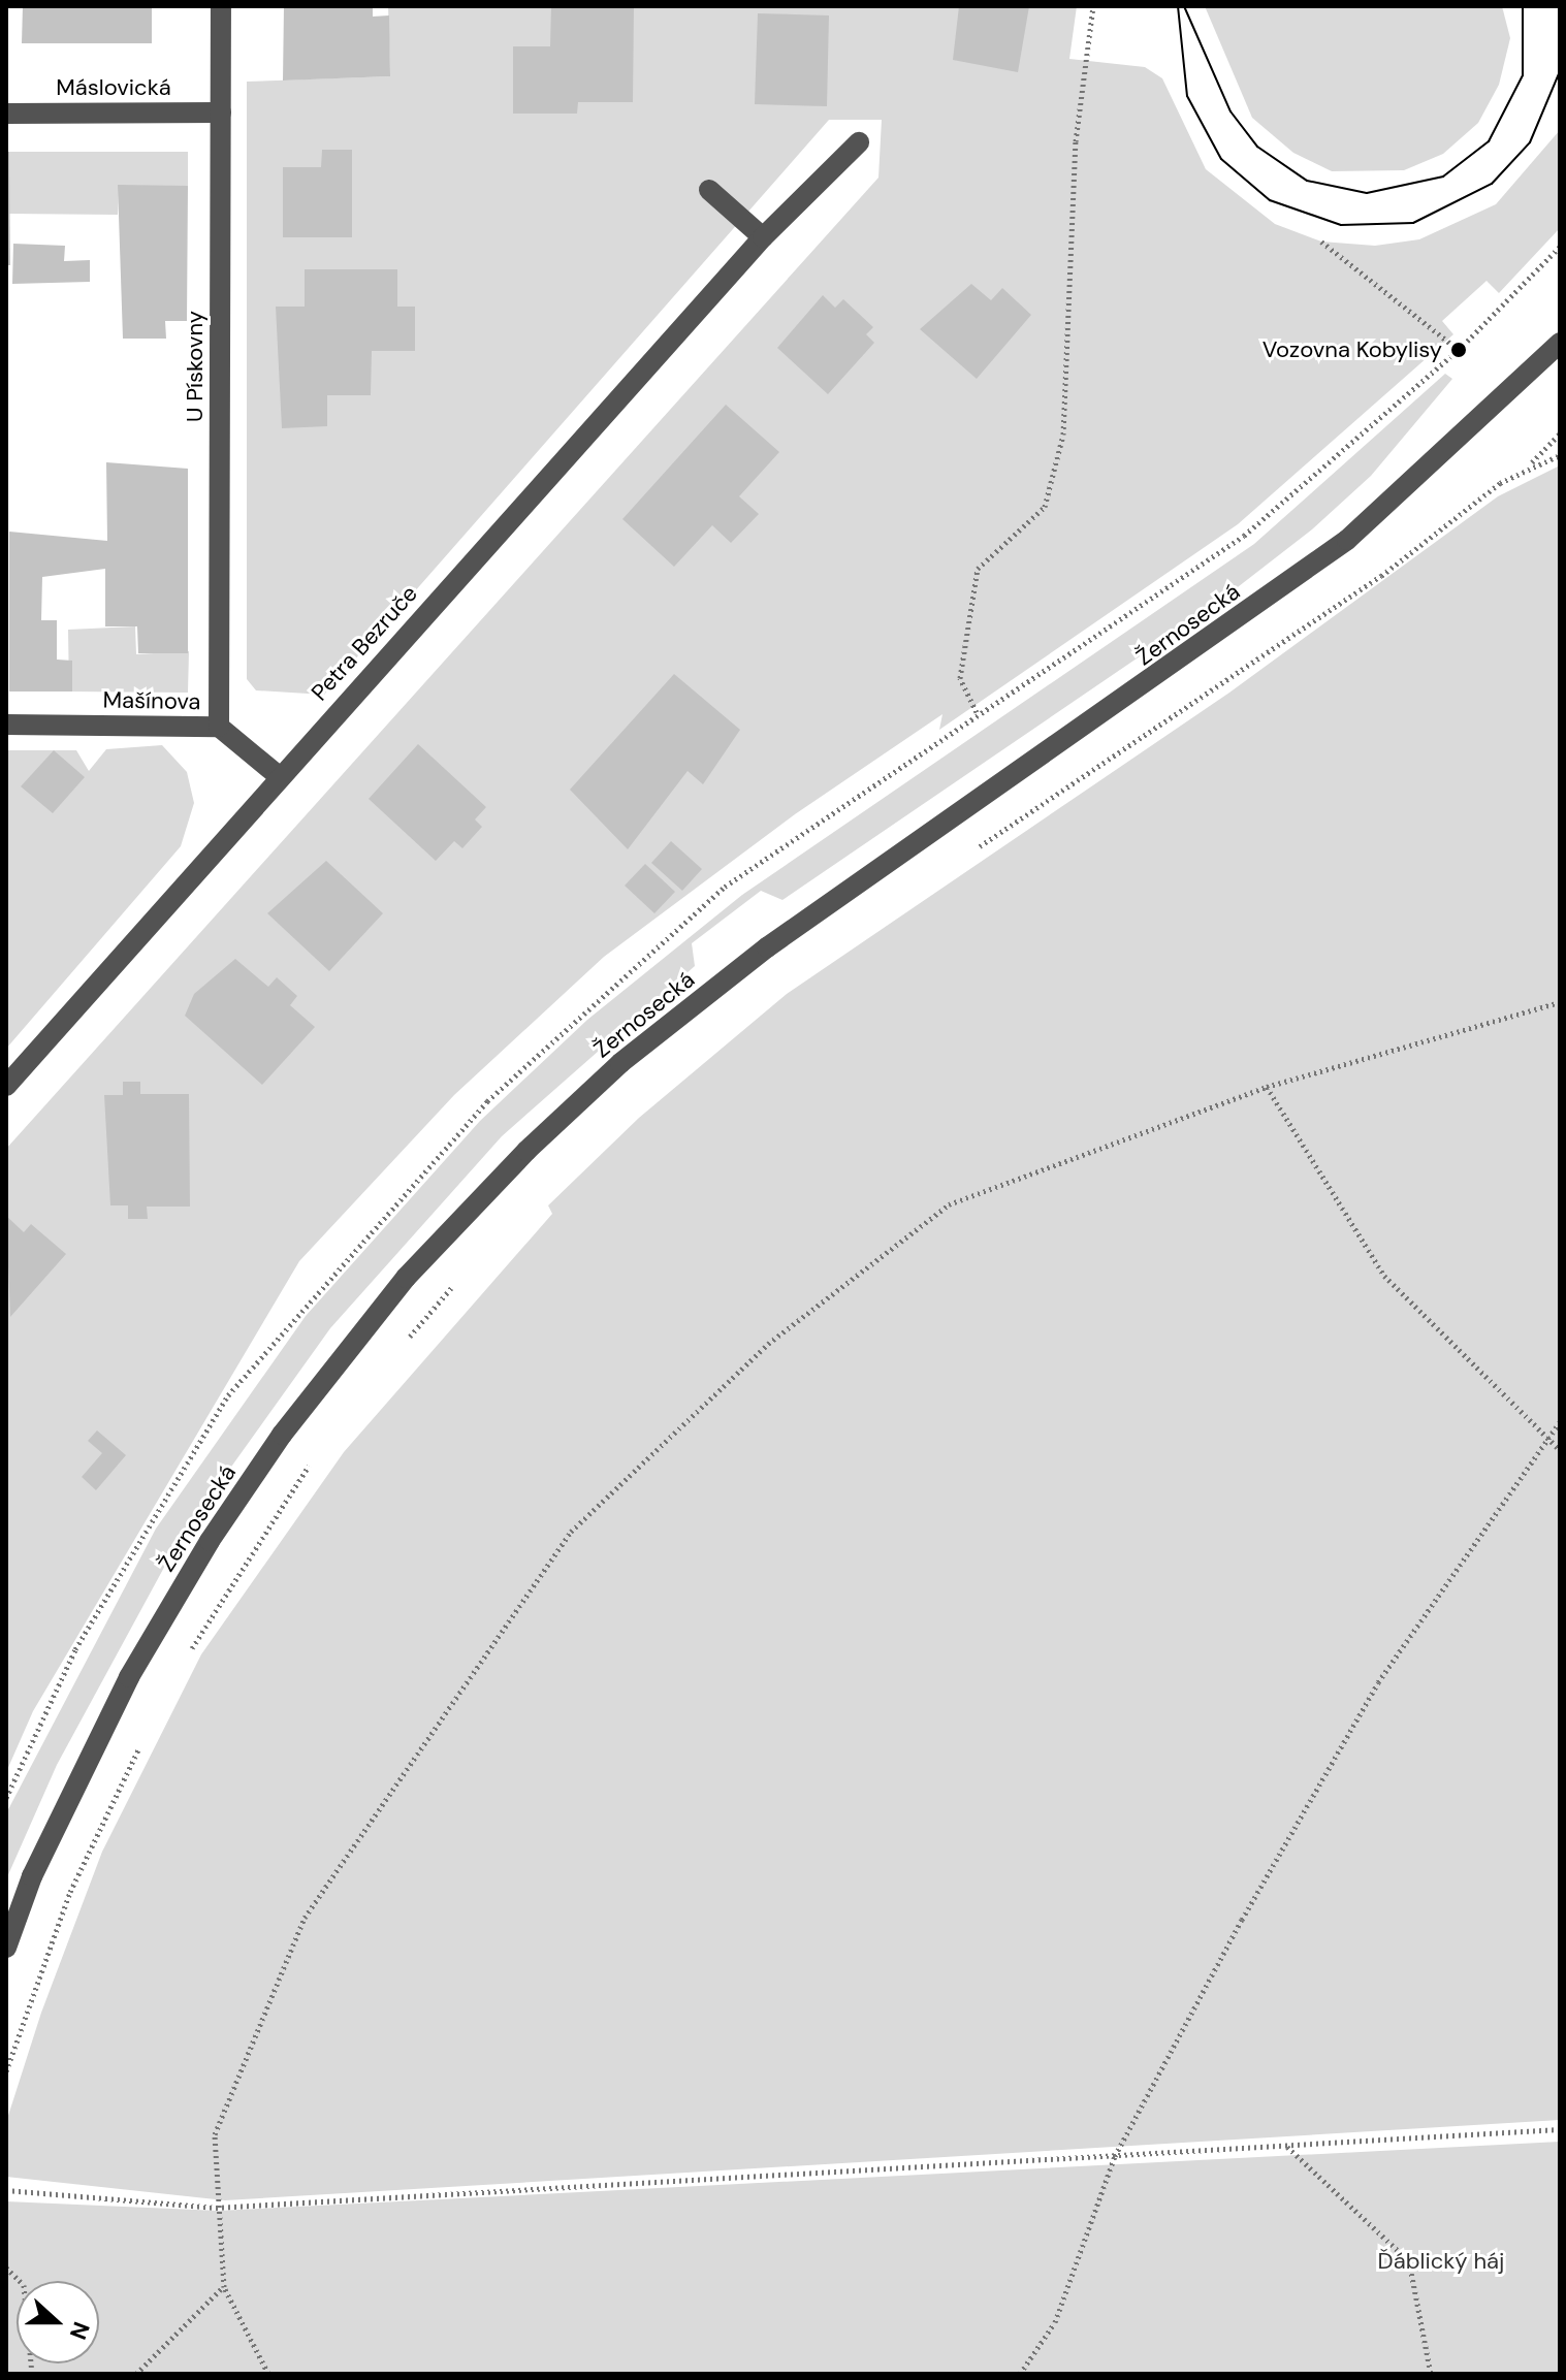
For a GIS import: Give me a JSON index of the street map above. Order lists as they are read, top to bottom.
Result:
{
  "streets": {
    "street": [
      "Máslovická",
      "U Pískovny",
      "Žernosecká",
      "Petra Bezruče",
      "Mašínova"
    ]
  },
  "crossings": [
    ["Máslovická", "U Pískovny"],
    ["U Pískovny", "Mašínova"],
    ["Petra Bezruče", "Mašínova"]
  ],
  "parks": ["Ďáblický háj"],
  "places": ["Vozovna Kobylisy"],
  "north": "right"
}
